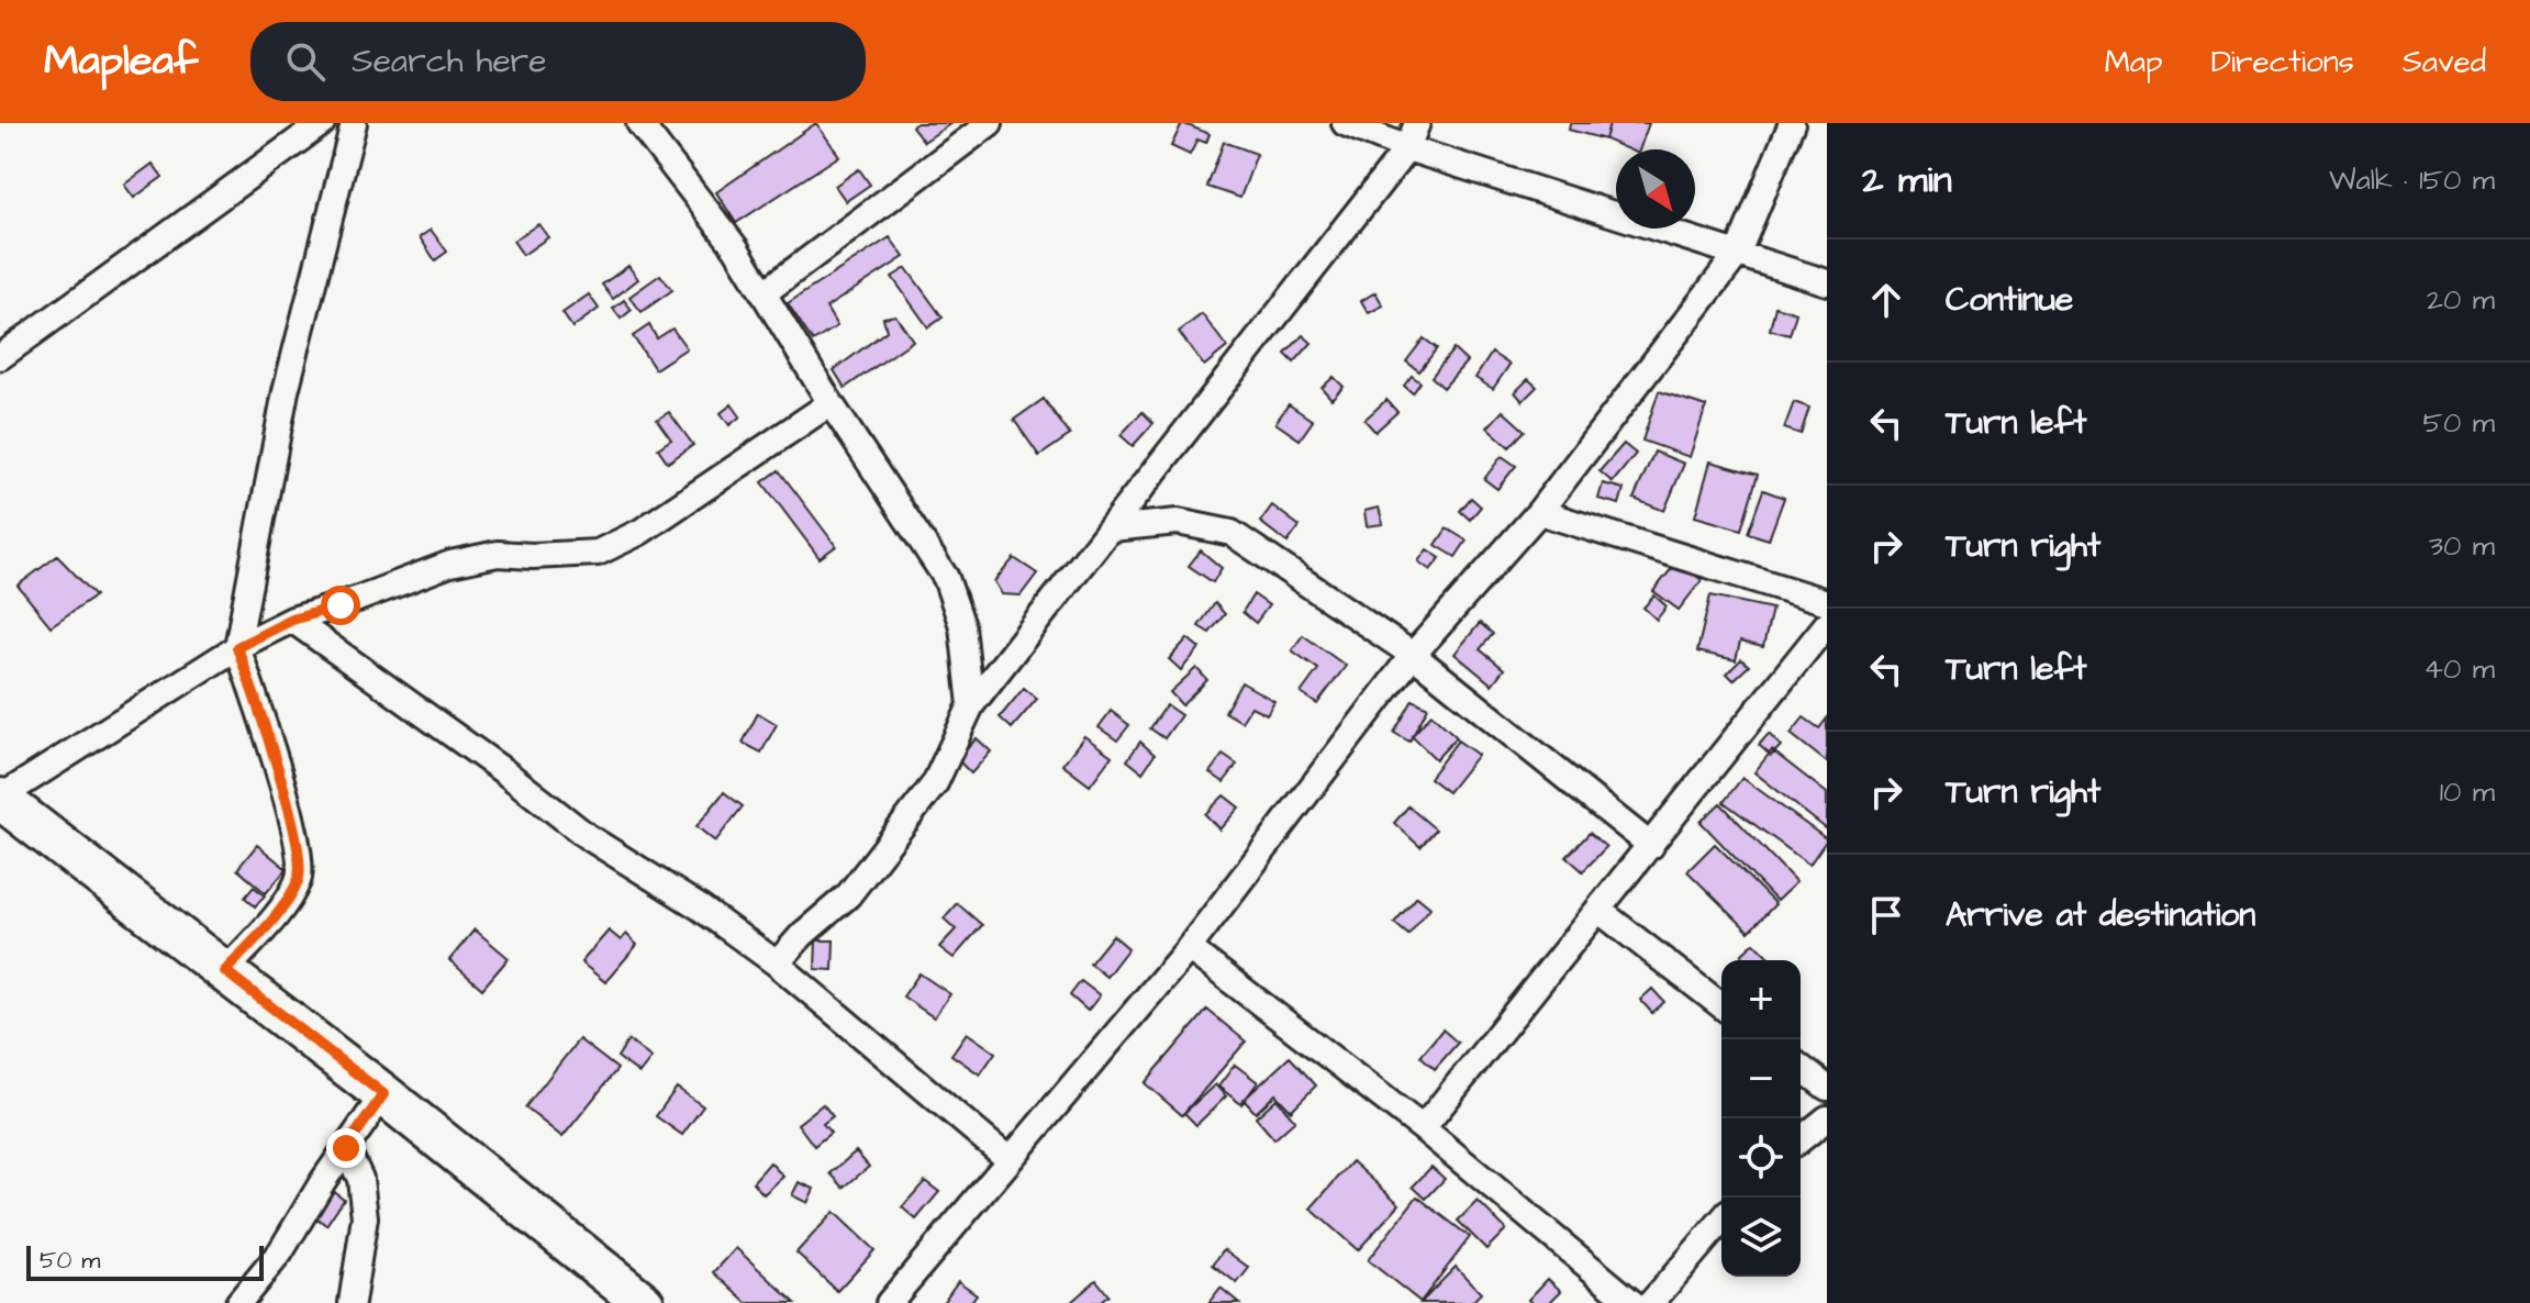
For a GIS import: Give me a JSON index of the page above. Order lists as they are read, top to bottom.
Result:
{
  "scale_bar": "50 m",
  "north": "bottom right",
  "page": {
    "header": "Mapleaf",
    "search": "Search here",
    "nav": ["Map", "Directions", "Saved"],
    "heading": ["2 min", "Walk · 150 m"],
    "list": [
      ["Continue", "20 m"],
      ["Turn left", "50 m"],
      ["Turn right", "30 m"],
      ["Turn left", "40 m"],
      ["Turn right", "10 m"],
      "Arrive at destination"
    ],
    "map_buttons": ["+", "−"],
    "scale": "50 m"
  }
}
